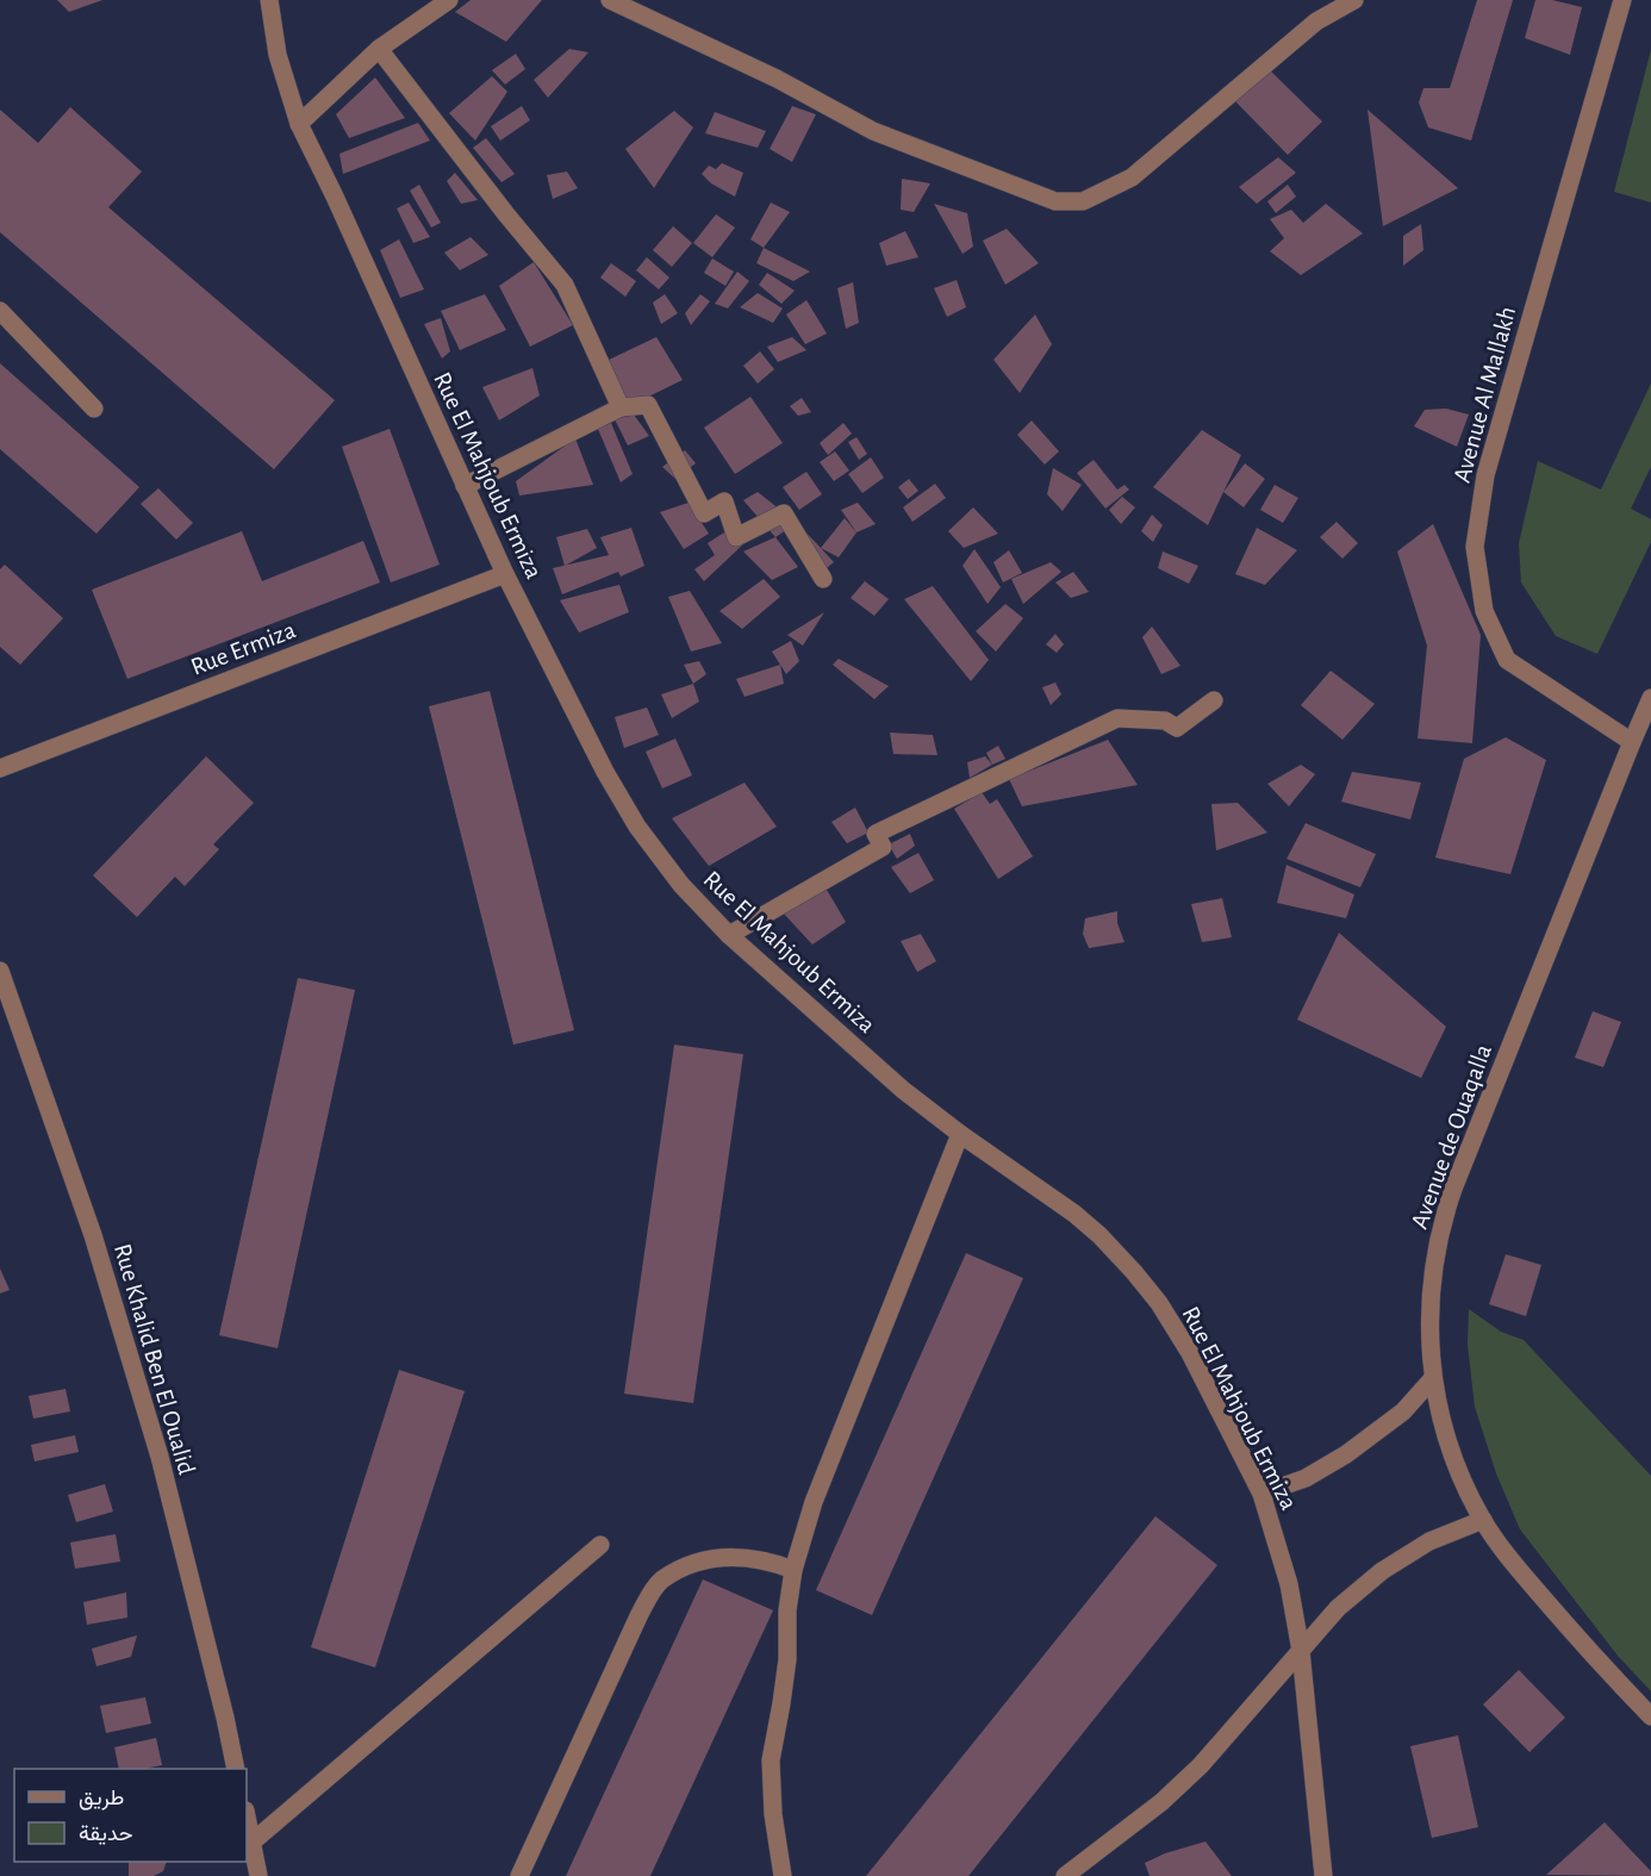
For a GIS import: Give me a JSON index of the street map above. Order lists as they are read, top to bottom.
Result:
{
  "streets": {
    "street": [
      "Avenue Al Mallakh",
      "Rue El Mahjoub Ermiza",
      "Rue Ermiza",
      "Avenue de Ouaqalla",
      "Rue Khalid Ben El Oualid"
    ]
  },
  "crossings": [
    ["Avenue Al Mallakh", "Avenue de Ouaqalla"],
    ["Rue El Mahjoub Ermiza", "Rue Ermiza"]
  ],
  "legend": ["طريق", "حديقة"]
}
